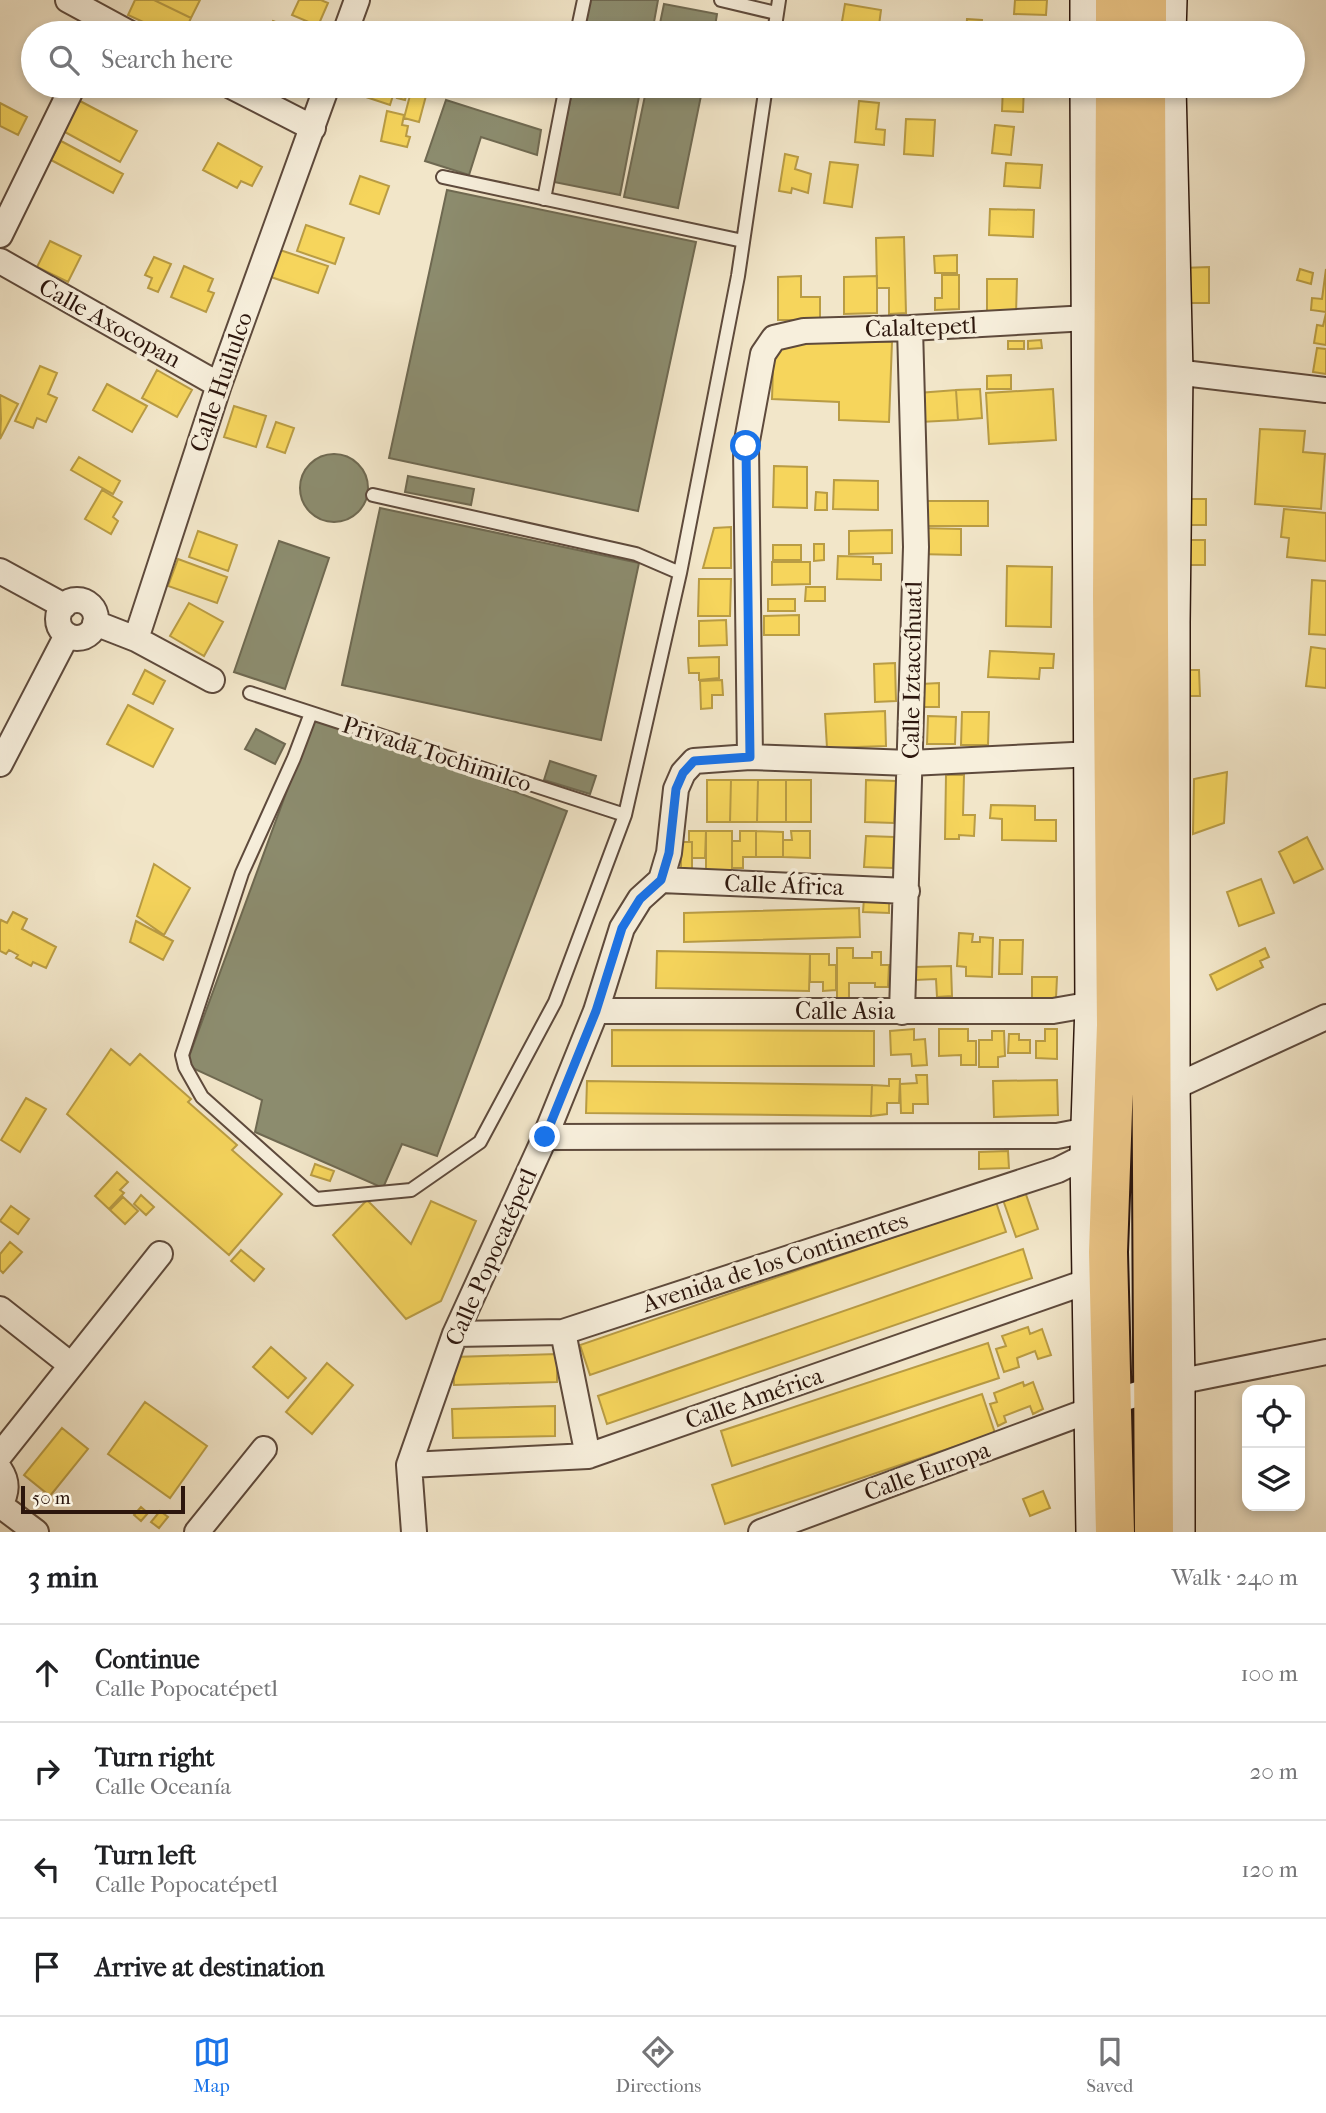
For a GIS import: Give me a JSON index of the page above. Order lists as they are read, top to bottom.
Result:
{
  "streets": {
    "street": [
      "Calle Axocopan",
      "Calaltepetl",
      "Calle Huilulco",
      "Calle Iztaccíhuatl",
      "Calle África",
      "Calle Asia",
      "Calle Popocatépetl",
      "Avenida de los Continentes",
      "Calle América",
      "Calle Europa"
    ],
    "lane": ["Privada Tochimilco"]
  },
  "crossings": [
    ["Calle Axocopan", "Calle Huilulco"],
    ["Calaltepetl", "Calle Iztaccíhuatl"],
    ["Calle Iztaccíhuatl", "Calle África"],
    ["Calle Iztaccíhuatl", "Calle Asia"],
    ["Calle África", "Calle Popocatépetl"],
    ["Calle Asia", "Calle Popocatépetl"],
    ["Calle Popocatépetl", "Avenida de los Continentes"],
    ["Calle Popocatépetl", "Calle América"]
  ],
  "scale_bar": "50 m",
  "page": {
    "search": "Search here",
    "scale": "50 m",
    "heading": ["3 min", "Walk · 240 m"],
    "list": [
      ["Continue", "Calle Popocatépetl", "100 m"],
      ["Turn right", "Calle Oceanía", "20 m"],
      ["Turn left", "Calle Popocatépetl", "120 m"],
      "Arrive at destination"
    ],
    "nav": ["Map", "Directions", "Saved"]
  }
}
